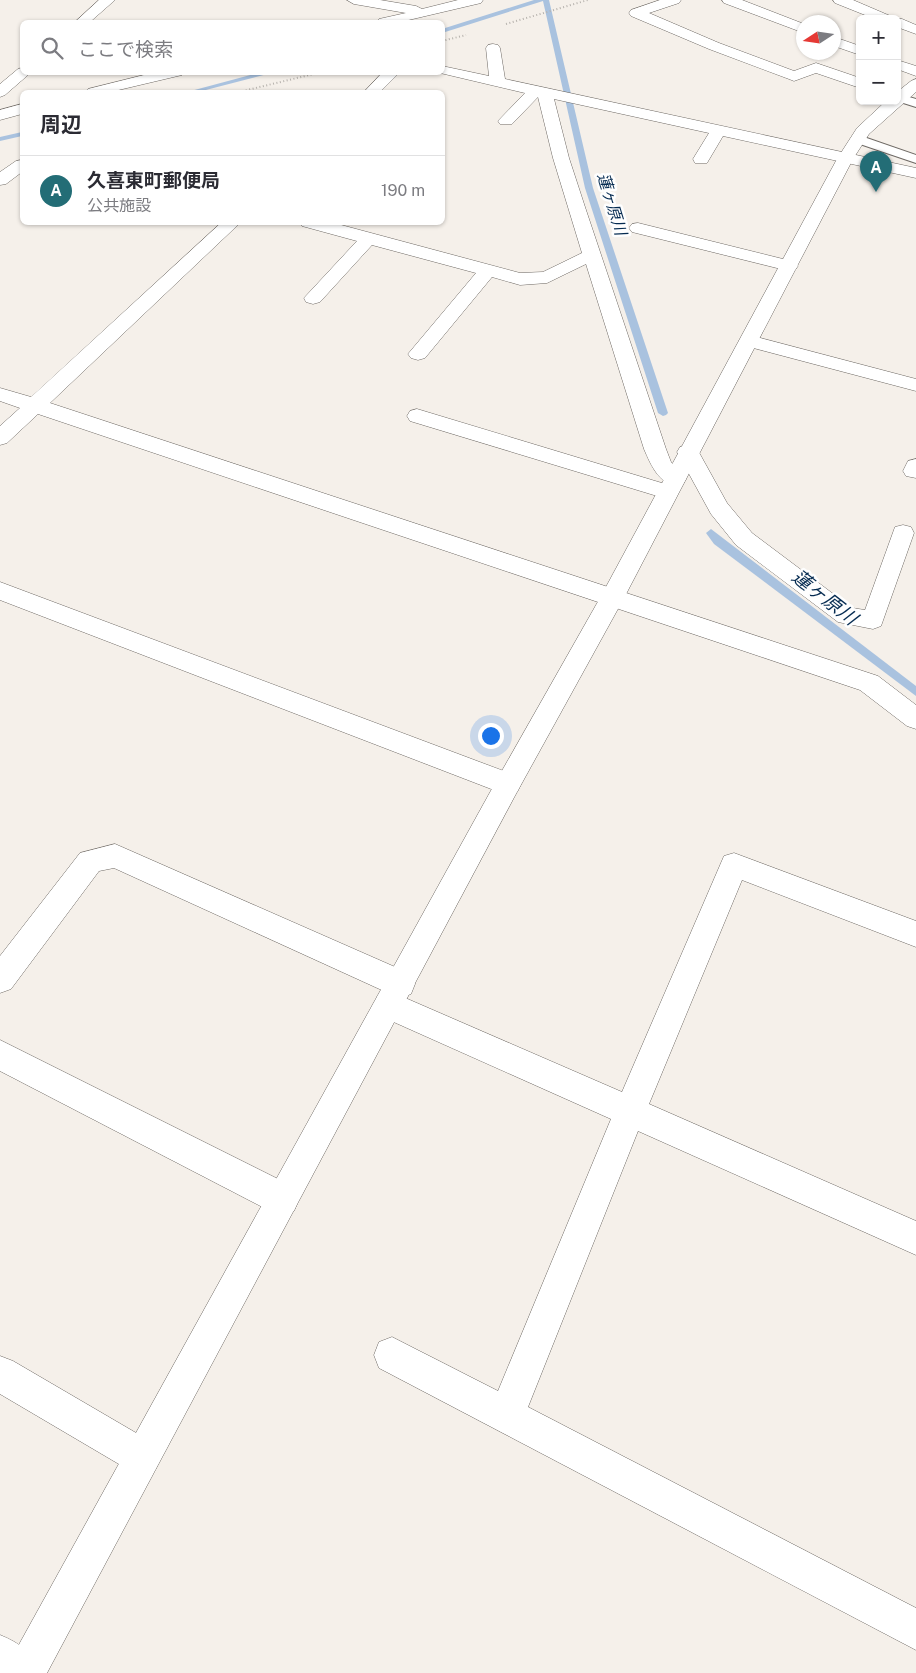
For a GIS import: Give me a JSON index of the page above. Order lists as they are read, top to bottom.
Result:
{
  "water": ["蓮ヶ原川"],
  "north": "left",
  "page": {
    "map_buttons": ["+", "−"],
    "search": "ここで検索",
    "heading": "周辺",
    "pins": "A",
    "list": [
      {
        "mark": "A",
        "name": "久喜東町郵便局",
        "note": "公共施設",
        "value": "190 m"
      }
    ]
  }
}
